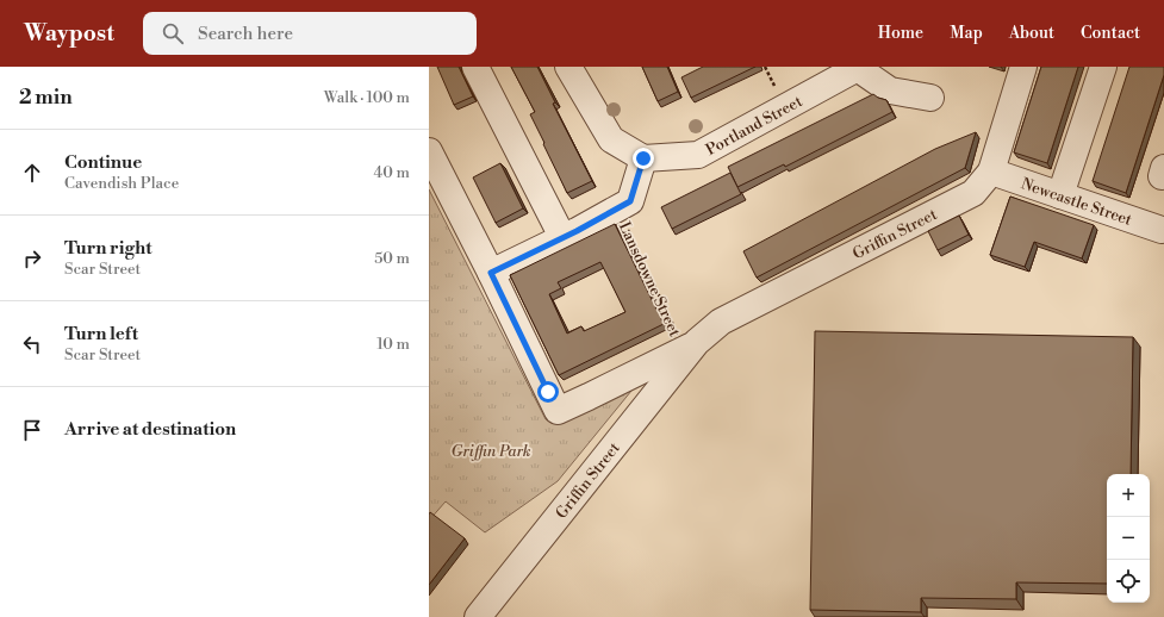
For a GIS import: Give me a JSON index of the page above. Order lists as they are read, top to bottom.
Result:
{
  "streets": {
    "street": ["Portland Street", "Newcastle Street", "Griffin Street"],
    "path": ["Lansdowne Street"]
  },
  "crossings": [
    ["Newcastle Street", "Griffin Street"],
    ["Griffin Street", "Lansdowne Street"]
  ],
  "parks": ["Griffin Park"],
  "page": {
    "header": "Waypost",
    "search": "Search here",
    "nav": [
      "Home",
      "Map",
      "About",
      "Contact"
    ],
    "heading": ["2 min", "Walk · 100 m"],
    "list": [
      ["Continue", "Cavendish Place", "40 m"],
      ["Turn right", "Scar Street", "50 m"],
      ["Turn left", "Scar Street", "10 m"],
      "Arrive at destination"
    ],
    "map_buttons": ["+", "−"]
  }
}
